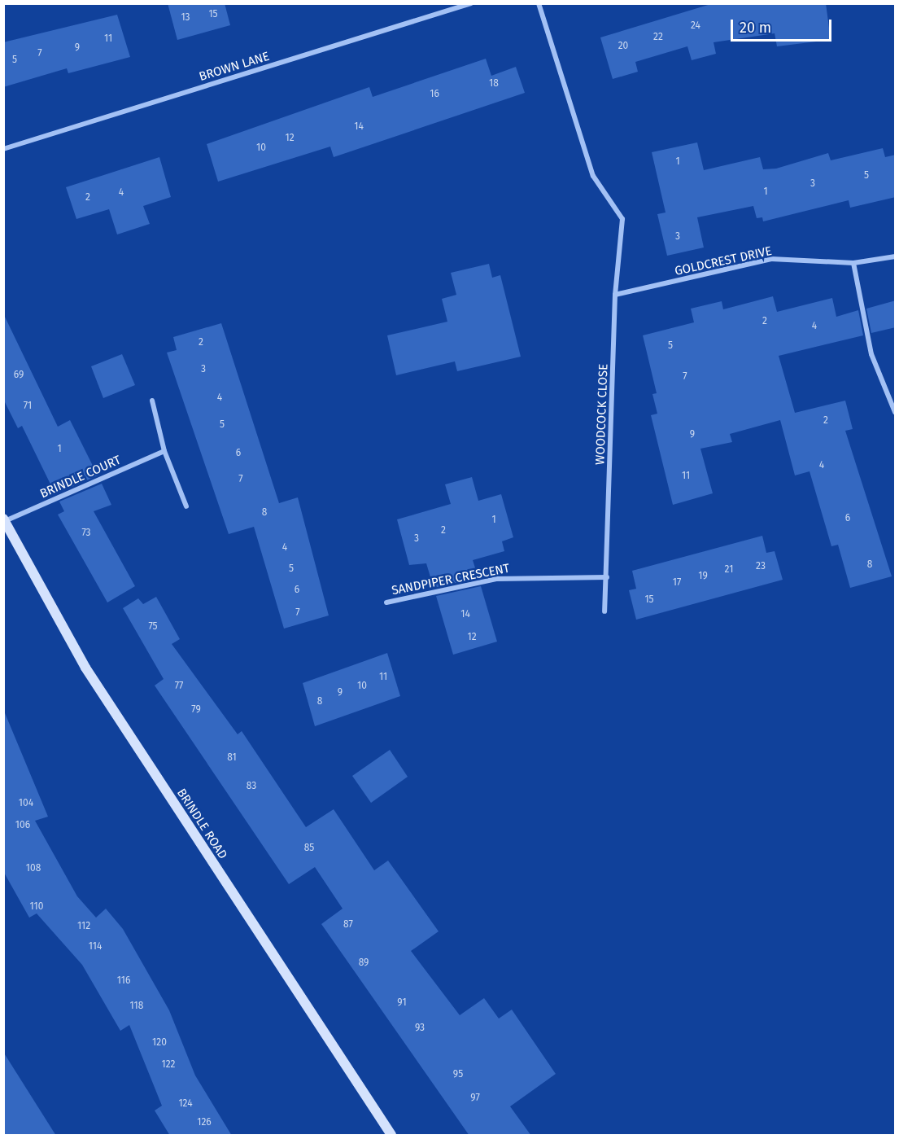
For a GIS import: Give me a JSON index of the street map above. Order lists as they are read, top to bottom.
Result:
{
  "streets": {
    "street": [
      "BROWN LANE",
      "GOLDCREST DRIVE",
      "WOODCOCK CLOSE",
      "BRINDLE COURT",
      "SANDPIPER CRESCENT",
      "BRINDLE ROAD"
    ]
  },
  "crossings": [
    ["GOLDCREST DRIVE", "WOODCOCK CLOSE"],
    ["WOODCOCK CLOSE", "SANDPIPER CRESCENT"],
    ["BRINDLE COURT", "BRINDLE ROAD"]
  ],
  "house_numbers": [
    "15",
    "13",
    "24",
    "22",
    "11",
    "20",
    "9",
    "7",
    "5",
    "18",
    "16",
    "14",
    "12",
    "10",
    "1",
    "5",
    "3",
    "1",
    "4",
    "2",
    "3",
    "2",
    "4",
    "2",
    "5",
    "3",
    "69",
    "7",
    "4",
    "71",
    "2",
    "5",
    "9",
    "1",
    "6",
    "4",
    "11",
    "7",
    "8",
    "6",
    "1",
    "2",
    "73",
    "3",
    "4",
    "8",
    "23",
    "5",
    "21",
    "19",
    "17",
    "6",
    "15",
    "7",
    "14",
    "75",
    "12",
    "11",
    "77",
    "10",
    "9",
    "8",
    "79",
    "81",
    "83",
    "104",
    "106",
    "85",
    "108",
    "110",
    "87",
    "112",
    "114",
    "89",
    "116",
    "91",
    "118",
    "93",
    "120",
    "122",
    "95",
    "97",
    "124",
    "126"
  ],
  "scale_bar": "20 m"
}
